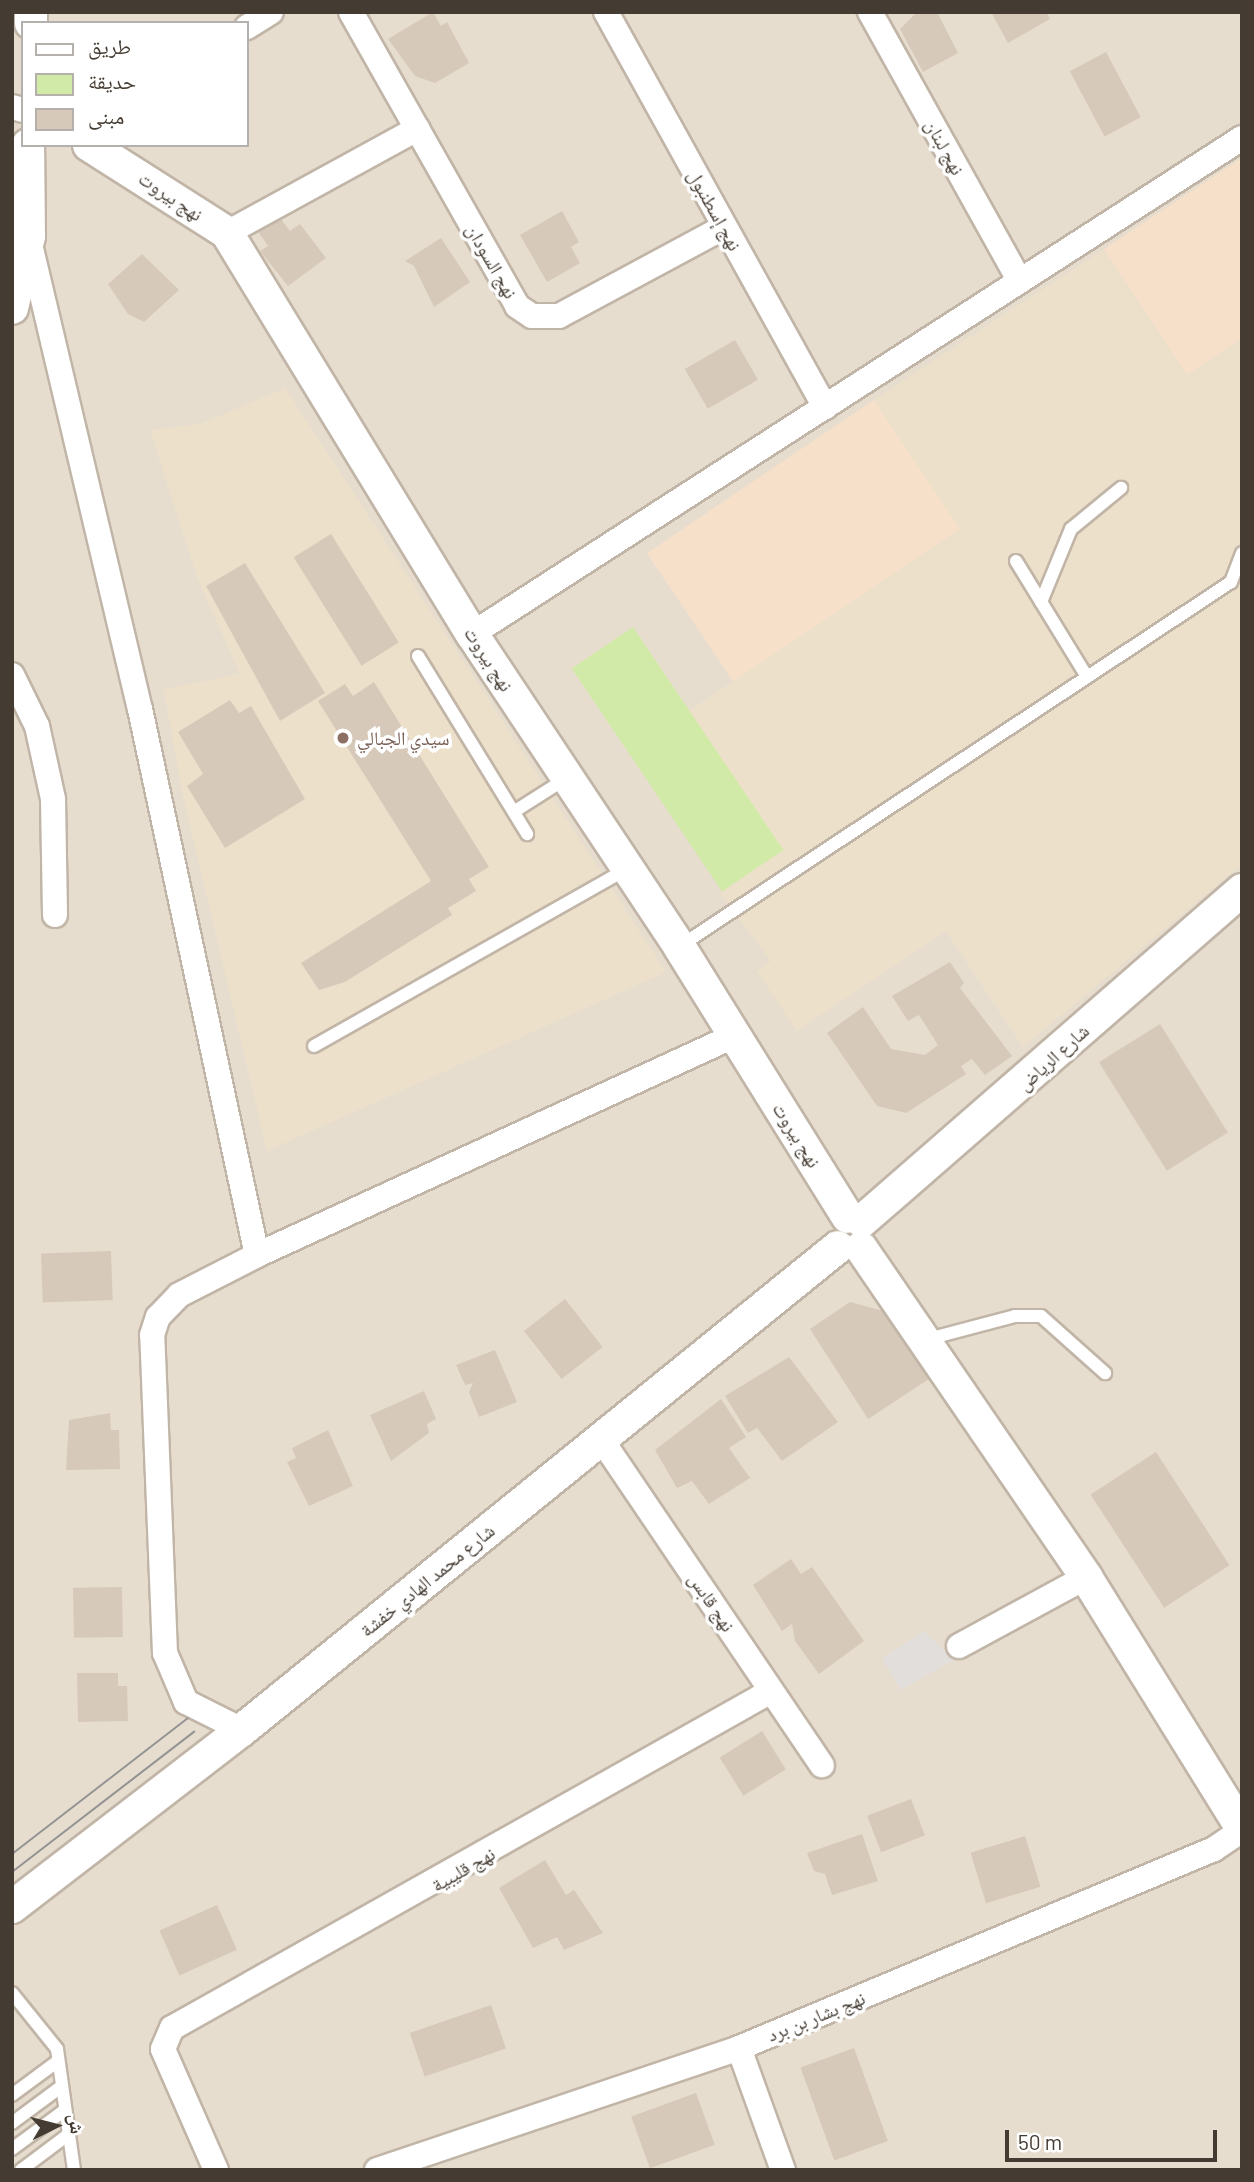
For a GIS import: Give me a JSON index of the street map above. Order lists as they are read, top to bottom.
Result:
{
  "streets": {
    "street": [
      "نهج لبنان",
      "نهج بيروت",
      "نهج إسطنبول",
      "نهج السودان",
      "شارع الرياض",
      "شارع محمد الهادي خفشة",
      "نهج قابس",
      "نهج قليبية",
      "نهج بشار بن برد"
    ]
  },
  "crossings": [
    ["نهج بيروت", "شارع الرياض"],
    ["نهج بيروت", "شارع محمد الهادي خفشة"],
    ["نهج بيروت", "نهج بشار بن برد"],
    ["نهج إسطنبول", "نهج السودان"],
    ["شارع الرياض", "شارع محمد الهادي خفشة"],
    ["شارع محمد الهادي خفشة", "نهج قابس"],
    ["نهج قابس", "نهج قليبية"]
  ],
  "places": ["سيدي الجبالي"],
  "legend": ["طريق", "حديقة", "مبنى"],
  "scale_bar": "50 m",
  "north": "right"
}
